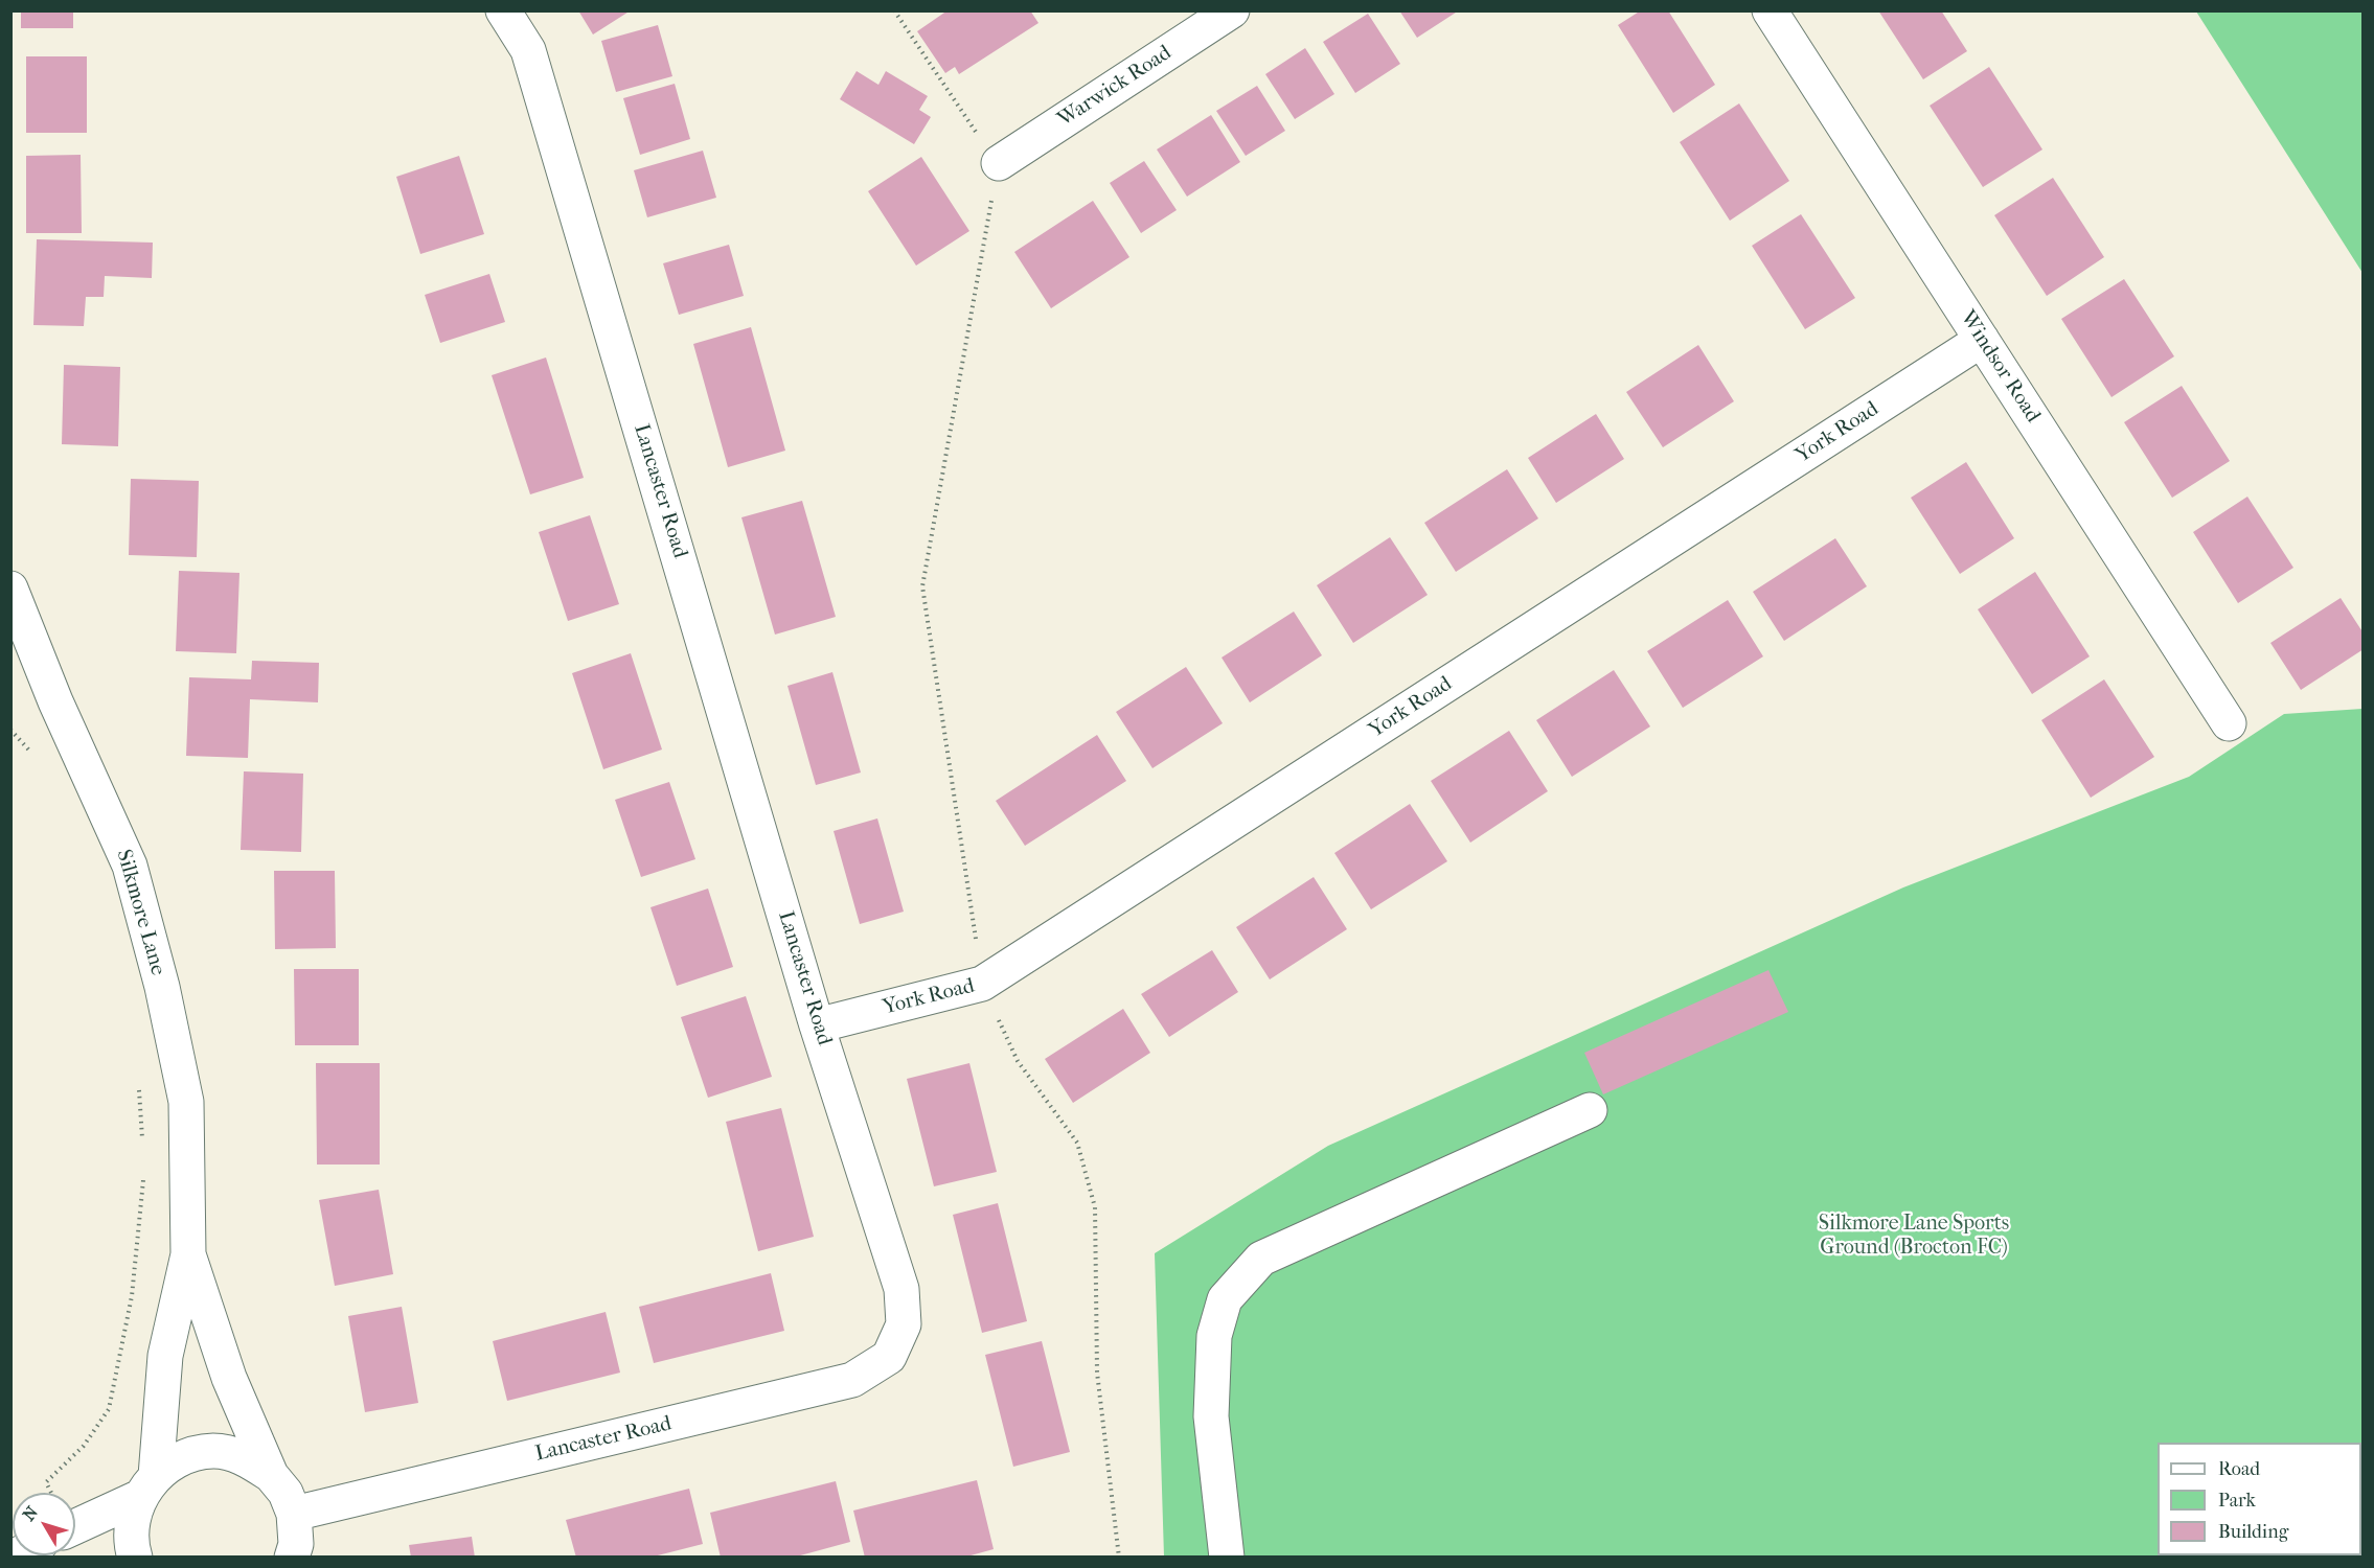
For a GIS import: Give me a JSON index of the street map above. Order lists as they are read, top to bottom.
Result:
{
  "streets": {
    "street": [
      "Warwick Road",
      "Windsor Road",
      "York Road",
      "Lancaster Road",
      "Silkmore Lane"
    ]
  },
  "crossings": [
    ["Windsor Road", "York Road"],
    ["York Road", "Lancaster Road"],
    ["Lancaster Road", "Silkmore Lane"]
  ],
  "parks": ["Silkmore Lane Sports Ground (Brocton FC)"],
  "legend": ["Road", "Park", "Building"],
  "north": "top left"
}
